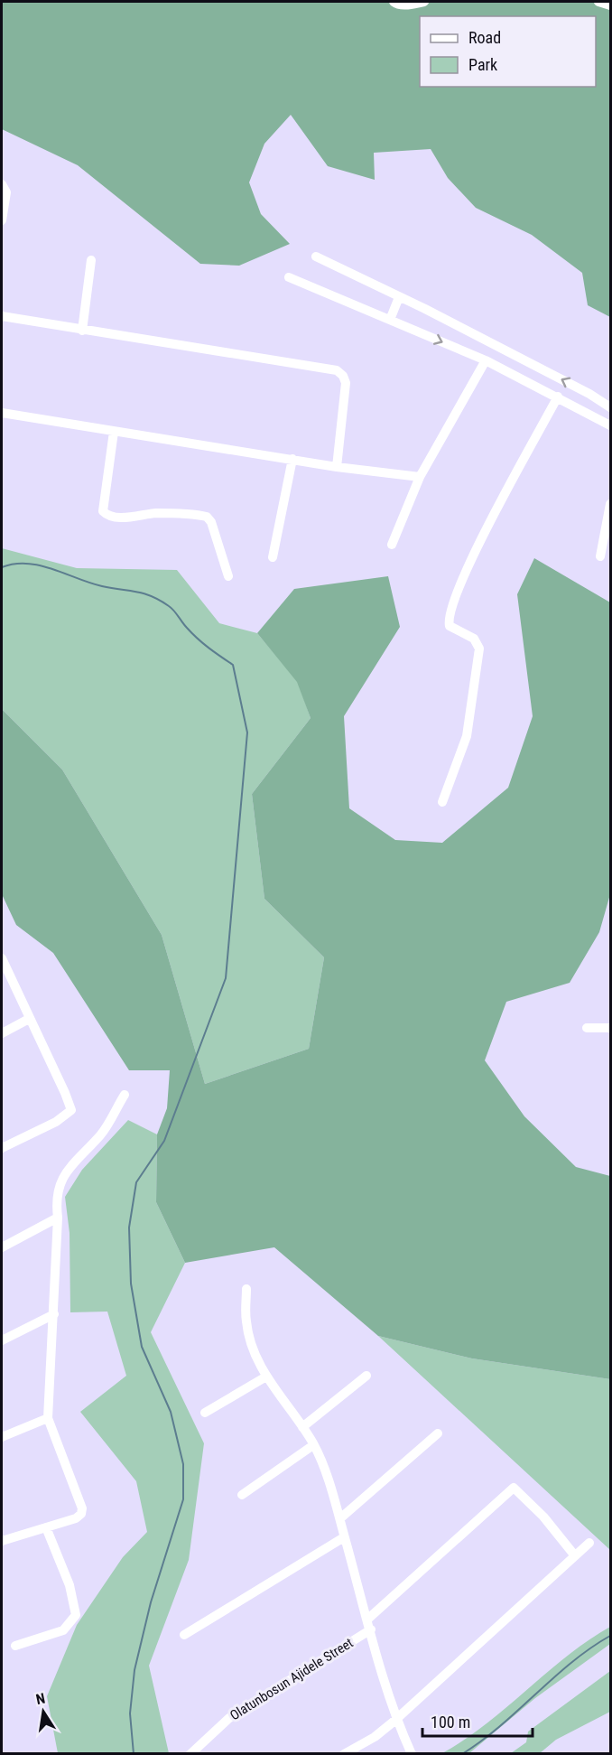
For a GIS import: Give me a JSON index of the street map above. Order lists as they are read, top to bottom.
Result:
{
  "streets": {
    "street": ["Olatunbosun Ajidele Street"]
  },
  "legend": ["Road", "Park"],
  "scale_bar": "100 m",
  "north": "top"
}
